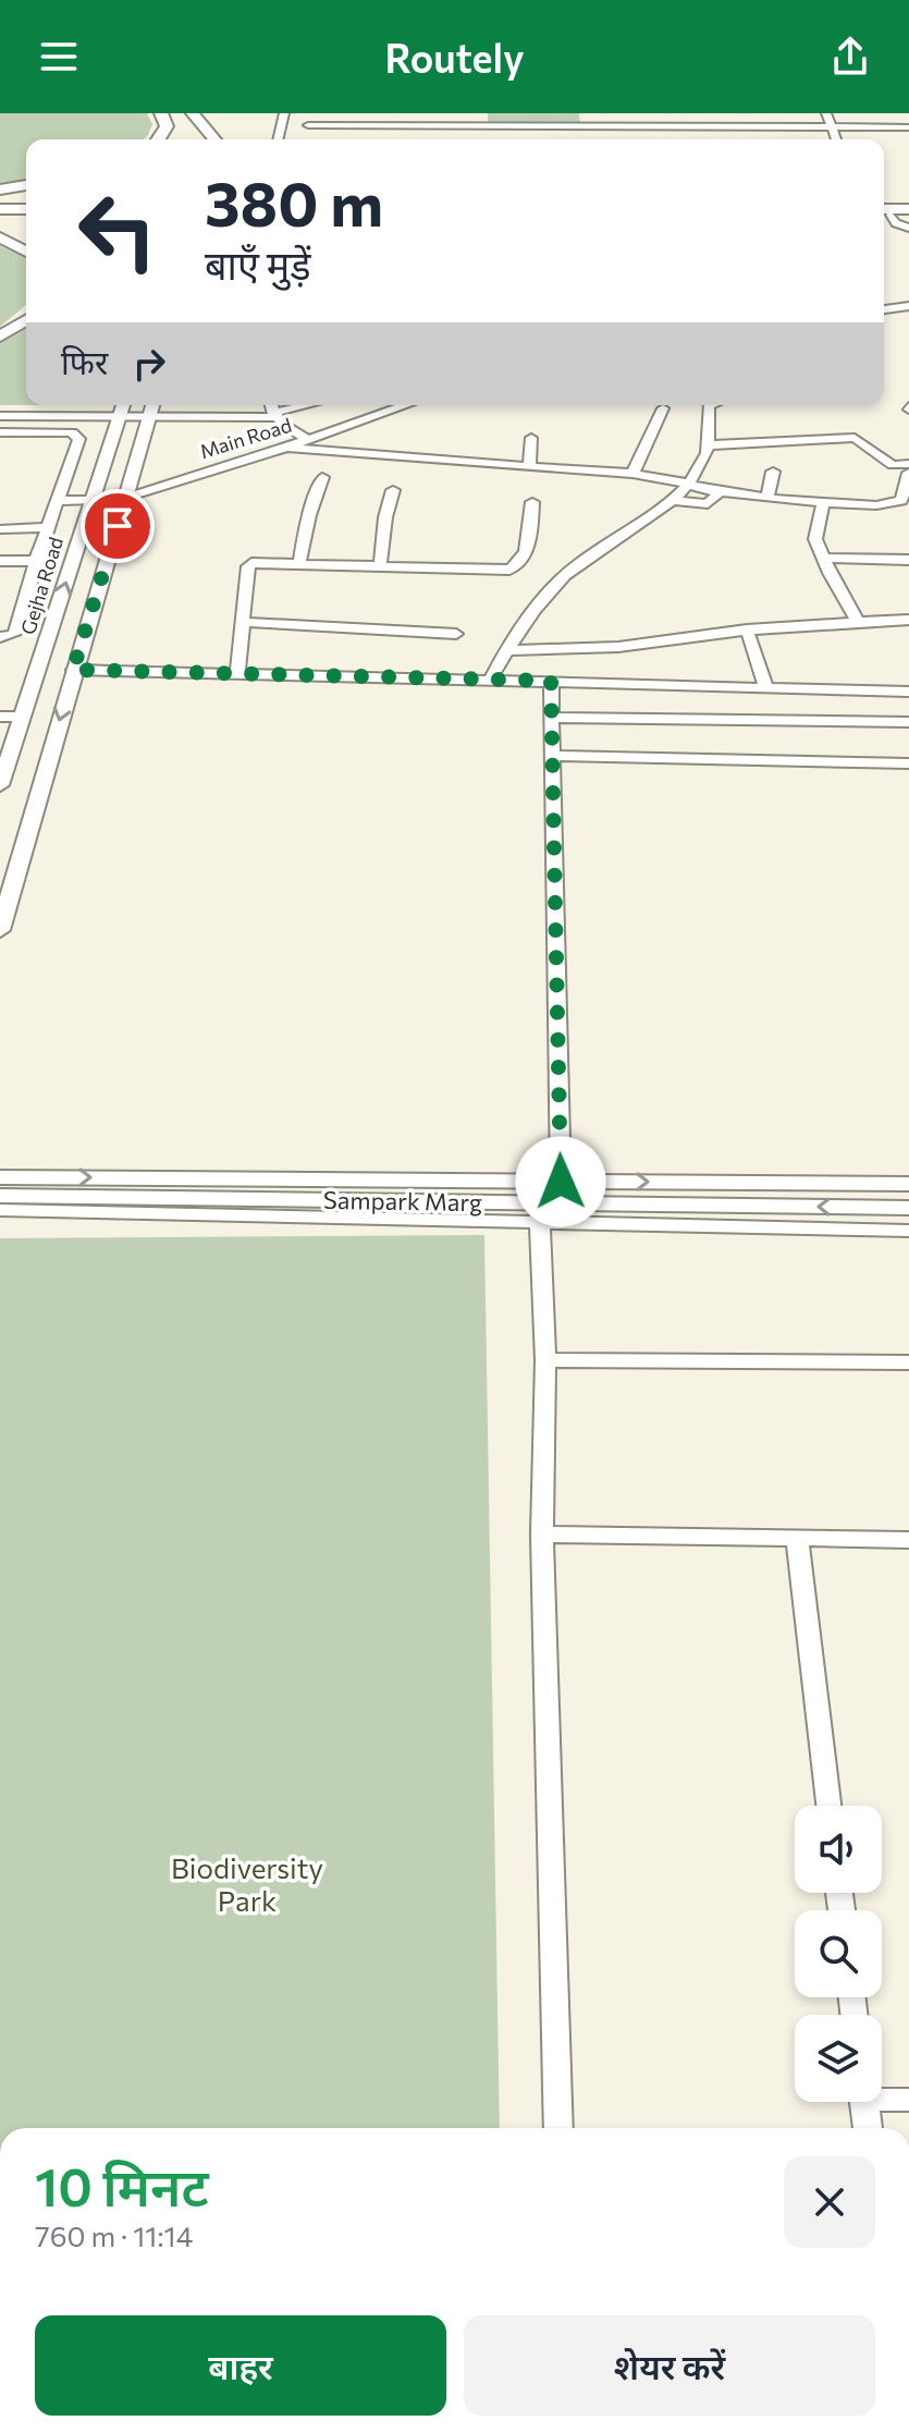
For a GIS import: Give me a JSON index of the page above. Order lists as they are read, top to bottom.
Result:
{
  "streets": {
    "street": ["Main Road", "Gejha Road", "Sampark Marg"]
  },
  "parks": ["Biodiversity Park"],
  "page": {
    "header": "Routely",
    "turn": ["380 m", "बाएँ मुड़ें"],
    "then": "फिर",
    "heading": ["10 मिनट", "760 m · 11:14"],
    "buttons": ["बाहर", "शेयर करें"]
  }
}
